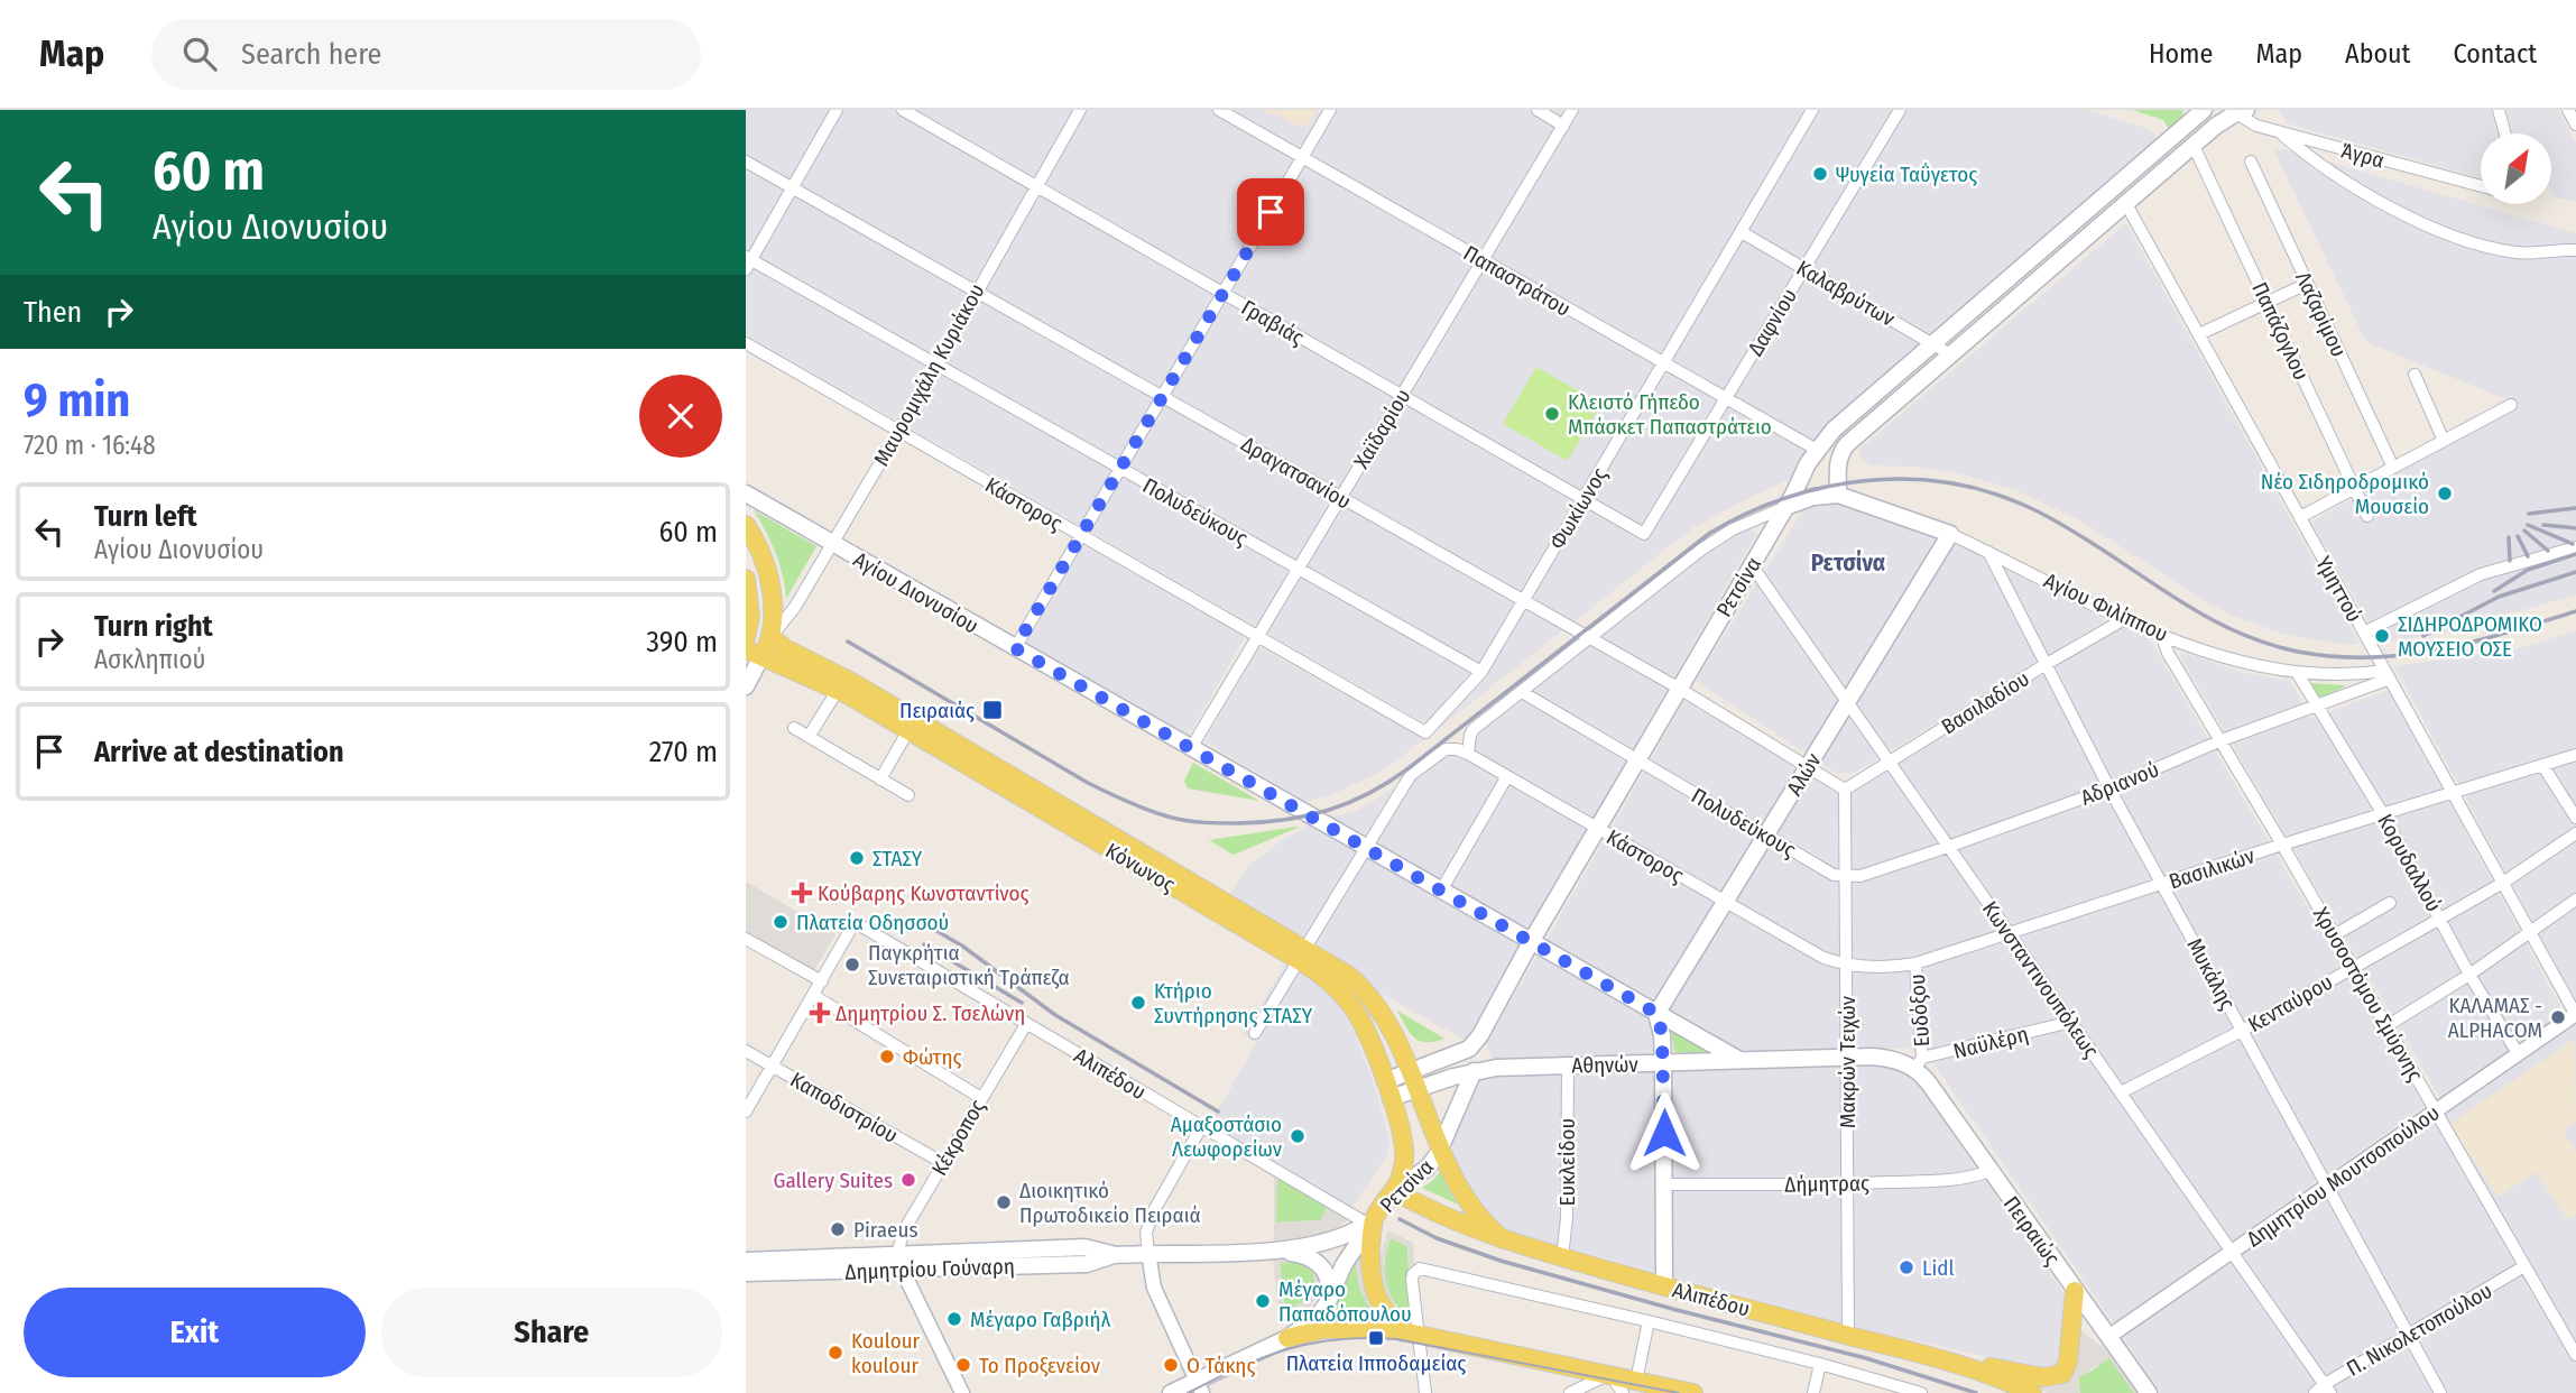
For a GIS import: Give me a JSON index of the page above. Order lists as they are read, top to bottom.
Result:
{
  "streets": {
    "main road": [
      "Ρετσίνα",
      "Αγίου Διονυσίου",
      "Αγίου Φιλίππου",
      "Αλών",
      "Κόνωνος",
      "Αθηνών",
      "Αλιπέδου",
      "Πειραιώς",
      "Δημητρίου Γούναρη"
    ],
    "street": [
      "Άγρα",
      "Παπαστράτου",
      "Καλαβρύτων",
      "Λαζαρίμου",
      "Γραβιάς",
      "Δαφνίου",
      "Παπάζογλου",
      "Μαυρομιχάλη Κυριάκου",
      "Χαϊδαρίου",
      "Δραγατσανίου",
      "Κάστορος",
      "Φωκίωνος",
      "Πολυδεύκους",
      "Υμηττού",
      "Βασιλαδίου",
      "Αδριανού",
      "Κορυδαλλού",
      "Βασιλικών",
      "Μυκάλης",
      "Κωνσταντινουπόλεως",
      "Χρυσοστόμου Σμύρνης",
      "Κενταύρου",
      "Ευδόξου",
      "Ναϋλέρη",
      "Μακρών Τειχών",
      "Καποδιστρίου",
      "Κέκροπος",
      "Ευκλείδου",
      "Δημητρίου Μουτσοπούλου",
      "Δήμητρας",
      "Π. Νικολετοπούλου"
    ]
  },
  "crossings": [
    ["Παπαστράτου", "Δαφνίου"],
    ["Παπαστράτου", "Χαϊδαρίου"],
    ["Παπαστράτου", "Φωκίωνος"],
    ["Παπαστράτου", "Ρετσίνα"],
    ["Καλαβρύτων", "Δαφνίου"],
    ["Καλαβρύτων", "Φωκίωνος"],
    ["Καλαβρύτων", "Ρετσίνα"],
    ["Γραβιάς", "Δαφνίου"],
    ["Γραβιάς", "Μαυρομιχάλη Κυριάκου"],
    ["Γραβιάς", "Χαϊδαρίου"],
    ["Γραβιάς", "Φωκίωνος"],
    ["Μαυρομιχάλη Κυριάκου", "Δραγατσανίου"],
    ["Μαυρομιχάλη Κυριάκου", "Κάστορος"],
    ["Μαυρομιχάλη Κυριάκου", "Πολυδεύκους"],
    ["Μαυρομιχάλη Κυριάκου", "Αγίου Διονυσίου"],
    ["Μαυρομιχάλη Κυριάκου", "Κόνωνος"],
    ["Χαϊδαρίου", "Δραγατσανίου"],
    ["Χαϊδαρίου", "Κάστορος"],
    ["Χαϊδαρίου", "Πολυδεύκους"],
    ["Χαϊδαρίου", "Αγίου Διονυσίου"],
    ["Δραγατσανίου", "Φωκίωνος"],
    ["Δραγατσανίου", "Ρετσίνα"],
    ["Δραγατσανίου", "Βασιλαδίου"],
    ["Δραγατσανίου", "Αλών"],
    ["Δραγατσανίου", "Μακρών Τειχών"],
    ["Κάστορος", "Φωκίωνος"],
    ["Κάστορος", "Ρετσίνα"],
    ["Κάστορος", "Αλών"],
    ["Κάστορος", "Βασιλικών"],
    ["Κάστορος", "Μακρών Τειχών"],
    ["Φωκίωνος", "Πολυδεύκους"],
    ["Πολυδεύκους", "Ρετσίνα"],
    ["Πολυδεύκους", "Αλών"],
    ["Πολυδεύκους", "Αδριανού"],
    ["Πολυδεύκους", "Μακρών Τειχών"],
    ["Ρετσίνα", "Αγίου Διονυσίου"],
    ["Ρετσίνα", "Κόνωνος"],
    ["Ρετσίνα", "Κωνσταντινουπόλεως"],
    ["Ρετσίνα", "Αθηνών"],
    ["Ρετσίνα", "Αλιπέδου"],
    ["Ρετσίνα", "Δημητρίου Γούναρη"],
    ["Υμηττού", "Αγίου Φιλίππου"],
    ["Υμηττού", "Αδριανού"],
    ["Υμηττού", "Βασιλικών"],
    ["Υμηττού", "Κενταύρου"],
    ["Υμηττού", "Δημητρίου Μουτσοπούλου"],
    ["Αγίου Διονυσίου", "Αλών"],
    ["Αγίου Διονυσίου", "Αθηνών"],
    ["Αγίου Φιλίππου", "Βασιλαδίου"],
    ["Αγίου Φιλίππου", "Αλών"],
    ["Αγίου Φιλίππου", "Αδριανού"],
    ["Αγίου Φιλίππου", "Κορυδαλλού"],
    ["Αγίου Φιλίππου", "Μυκάλης"],
    ["Αγίου Φιλίππου", "Χρυσοστόμου Σμύρνης"],
    ["Βασιλαδίου", "Μυκάλης"],
    ["Βασιλαδίου", "Κωνσταντινουπόλεως"],
    ["Βασιλαδίου", "Μακρών Τειχών"],
    ["Αλών", "Κωνσταντινουπόλεως"],
    ["Αδριανού", "Κορυδαλλού"],
    ["Αδριανού", "Μυκάλης"],
    ["Αδριανού", "Κωνσταντινουπόλεως"],
    ["Αδριανού", "Χρυσοστόμου Σμύρνης"],
    ["Αδριανού", "Μακρών Τειχών"],
    ["Κορυδαλλού", "Βασιλικών"],
    ["Κορυδαλλού", "Κενταύρου"],
    ["Κορυδαλλού", "Δημητρίου Μουτσοπούλου"],
    ["Κόνωνος", "Αθηνών"],
    ["Κόνωνος", "Αλιπέδου"],
    ["Βασιλικών", "Μυκάλης"],
    ["Βασιλικών", "Κωνσταντινουπόλεως"],
    ["Βασιλικών", "Χρυσοστόμου Σμύρνης"],
    ["Βασιλικών", "Ευδόξου"],
    ["Βασιλικών", "Μακρών Τειχών"],
    ["Μυκάλης", "Κενταύρου"],
    ["Μυκάλης", "Δημητρίου Μουτσοπούλου"],
    ["Μυκάλης", "Π. Νικολετοπούλου"],
    ["Κωνσταντινουπόλεως", "Κενταύρου"],
    ["Κωνσταντινουπόλεως", "Ναϋλέρη"],
    ["Κωνσταντινουπόλεως", "Δημητρίου Μουτσοπούλου"],
    ["Κωνσταντινουπόλεως", "Π. Νικολετοπούλου"],
    ["Χρυσοστόμου Σμύρνης", "Κενταύρου"],
    ["Χρυσοστόμου Σμύρνης", "Δημητρίου Μουτσοπούλου"],
    ["Χρυσοστόμου Σμύρνης", "Π. Νικολετοπούλου"],
    ["Ευδόξου", "Ναϋλέρη"],
    ["Ευδόξου", "Αθηνών"],
    ["Ευδόξου", "Πειραιώς"],
    ["Ναϋλέρη", "Αθηνών"],
    ["Ναϋλέρη", "Πειραιώς"],
    ["Μακρών Τειχών", "Αθηνών"],
    ["Μακρών Τειχών", "Αλιπέδου"],
    ["Μακρών Τειχών", "Δήμητρας"],
    ["Αθηνών", "Ευκλείδου"],
    ["Αθηνών", "Πειραιώς"],
    ["Αλιπέδου", "Κέκροπος"],
    ["Αλιπέδου", "Ευκλείδου"],
    ["Αλιπέδου", "Δημητρίου Γούναρη"],
    ["Καποδιστρίου", "Κέκροπος"],
    ["Κέκροπος", "Δημητρίου Γούναρη"],
    ["Δημητρίου Μουτσοπούλου", "Πειραιώς"],
    ["Δήμητρας", "Πειραιώς"]
  ],
  "districts": ["Ρετσίνα"],
  "places": {
    "other": [
      "Ψυγεία Ταΰγετος",
      "Κλειστό Γήπεδο Μπάσκετ Παπαστράτειο",
      "Νέο Σιδηροδρομικό Μουσείο",
      "ΣΙΔΗΡΟΔΡΟΜΙΚΟ ΜΟΥΣΕΙΟ ΟΣΕ",
      "ΣΤΑΣΥ",
      "Πλατεία Οδησσού",
      "Παγκρήτια Συνεταιριστική Τράπεζα",
      "Κτήριο Συντήρησης ΣΤΑΣΥ",
      "ΚΑΛΑΜΑΣ - ALPHACOM",
      "Φώτης",
      "Αμαξοστάσιο Λεωφορείων",
      "Gallery Suites",
      "Διοικητικό Πρωτοδικείο Πειραιά",
      "Piraeus",
      "Lidl",
      "Μέγαρο Παπαδόπουλου",
      "Μέγαρο Γαβριήλ",
      "Koulour koulour",
      "Το Προξενείον",
      "Ο Τάκης"
    ],
    "transit": ["Πειραιάς", "Πλατεία Ιπποδαμείας"],
    "health": ["Κούβαρης Κωνσταντίνος", "Δημητρίου Σ. Τσελώνη"]
  },
  "north": "top right",
  "page": {
    "header": "Map",
    "search": "Search here",
    "nav": [
      "Home",
      "Map",
      "About",
      "Contact"
    ],
    "turn": ["60 m", "Αγίου Διονυσίου"],
    "then": "Then",
    "heading": ["9 min", "720 m · 16:48"],
    "list": [
      {
        "name": "Turn left",
        "note": "Αγίου Διονυσίου",
        "value": "60 m"
      },
      {
        "name": "Turn right",
        "note": "Ασκληπιού",
        "value": "390 m"
      },
      {
        "name": "Arrive at destination",
        "value": "270 m"
      }
    ],
    "buttons": ["Exit", "Share"]
  }
}
